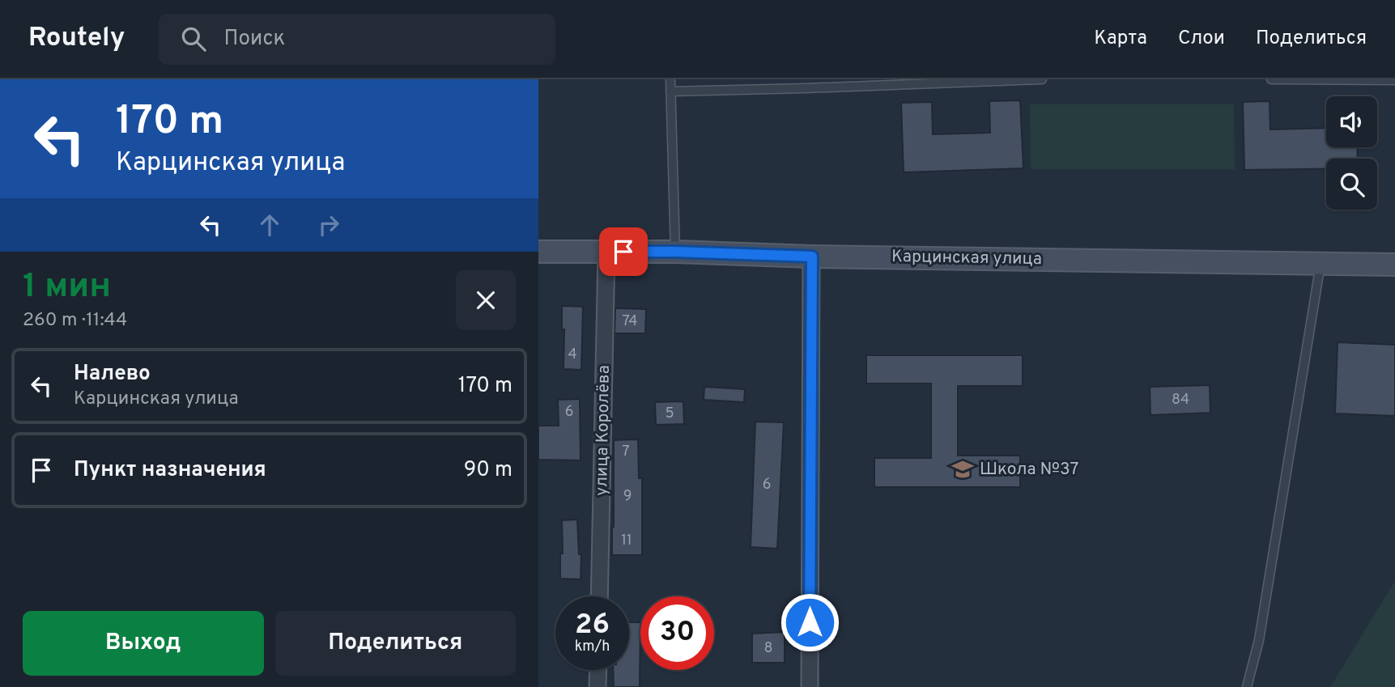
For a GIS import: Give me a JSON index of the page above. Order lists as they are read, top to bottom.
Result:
{
  "streets": {
    "main road": ["Карцинская улица"],
    "street": ["улица Королёва"]
  },
  "crossings": [
    ["Карцинская улица", "улица Королёва"]
  ],
  "places": {
    "school or university": ["Школа №37"]
  },
  "house_numbers": [
    "74",
    "4",
    "84",
    "6",
    "5",
    "7",
    "6",
    "9",
    "11",
    "8"
  ],
  "page": {
    "header": "Routely",
    "search": "Поиск",
    "nav": ["Карта", "Слои", "Поделиться"],
    "turn": ["170 m", "Карцинская улица"],
    "heading": ["1 мин", "260 m · 11:44"],
    "list": [
      {
        "name": "Налево",
        "note": "Карцинская улица",
        "value": "170 m"
      },
      {
        "name": "Пункт назначения",
        "value": "90 m"
      }
    ],
    "speed": "26 km/h",
    "limit": "30",
    "buttons": ["Выход", "Поделиться"]
  }
}
